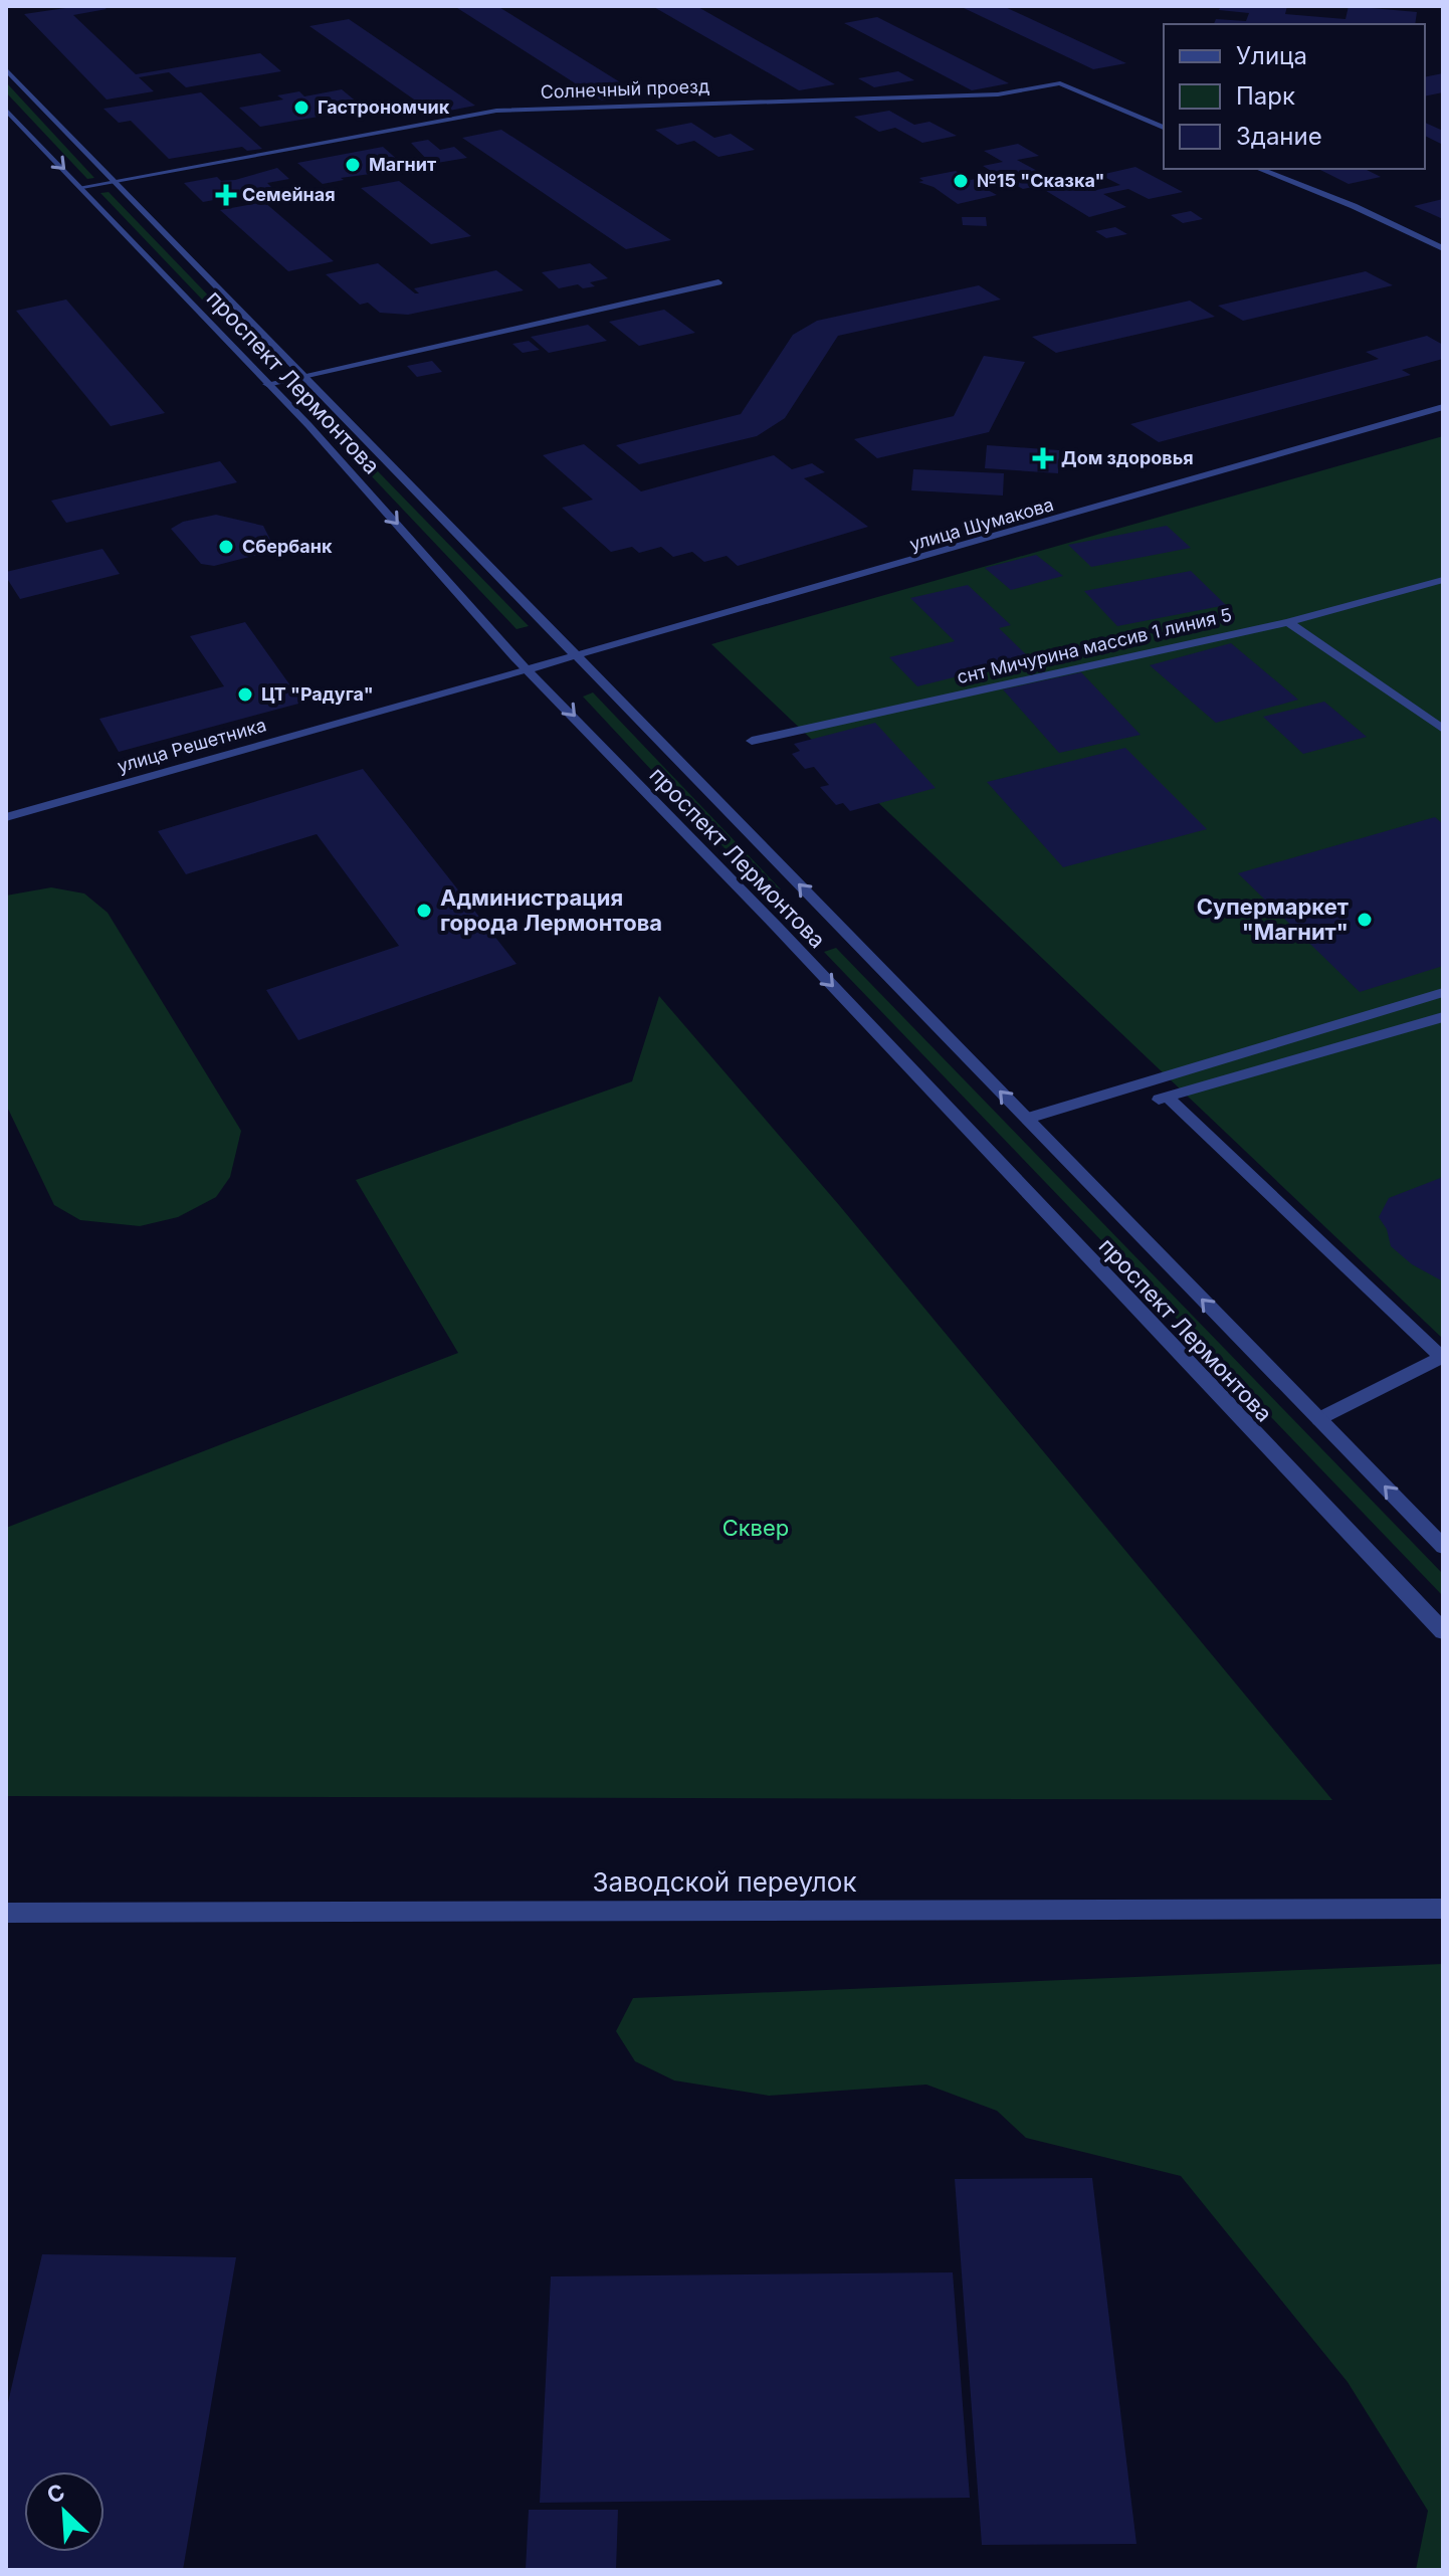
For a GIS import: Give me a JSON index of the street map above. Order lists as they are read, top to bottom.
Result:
{
  "streets": {
    "street": [
      "Солнечный проезд",
      "проспект Лермонтова",
      "улица Шумакова",
      "снт Мичурина массив 1 линия 5",
      "улица Решетника",
      "Заводской переулок"
    ]
  },
  "crossings": [
    ["Солнечный проезд", "проспект Лермонтова"],
    ["проспект Лермонтова", "улица Шумакова"],
    ["проспект Лермонтова", "улица Решетника"],
    ["улица Шумакова", "улица Решетника"]
  ],
  "parks": ["Сквер"],
  "places": {
    "other": [
      "Гастрономчик",
      "Магнит",
      "№15 \"Сказка\"",
      "Сбербанк",
      "ЦТ \"Радуга\"",
      "Администрация города Лермонтова",
      "Супермаркет \"Магнит\""
    ],
    "health": ["Семейная", "Дом здоровья"]
  },
  "legend": ["Улица", "Парк", "Здание"],
  "north": "top left"
}
